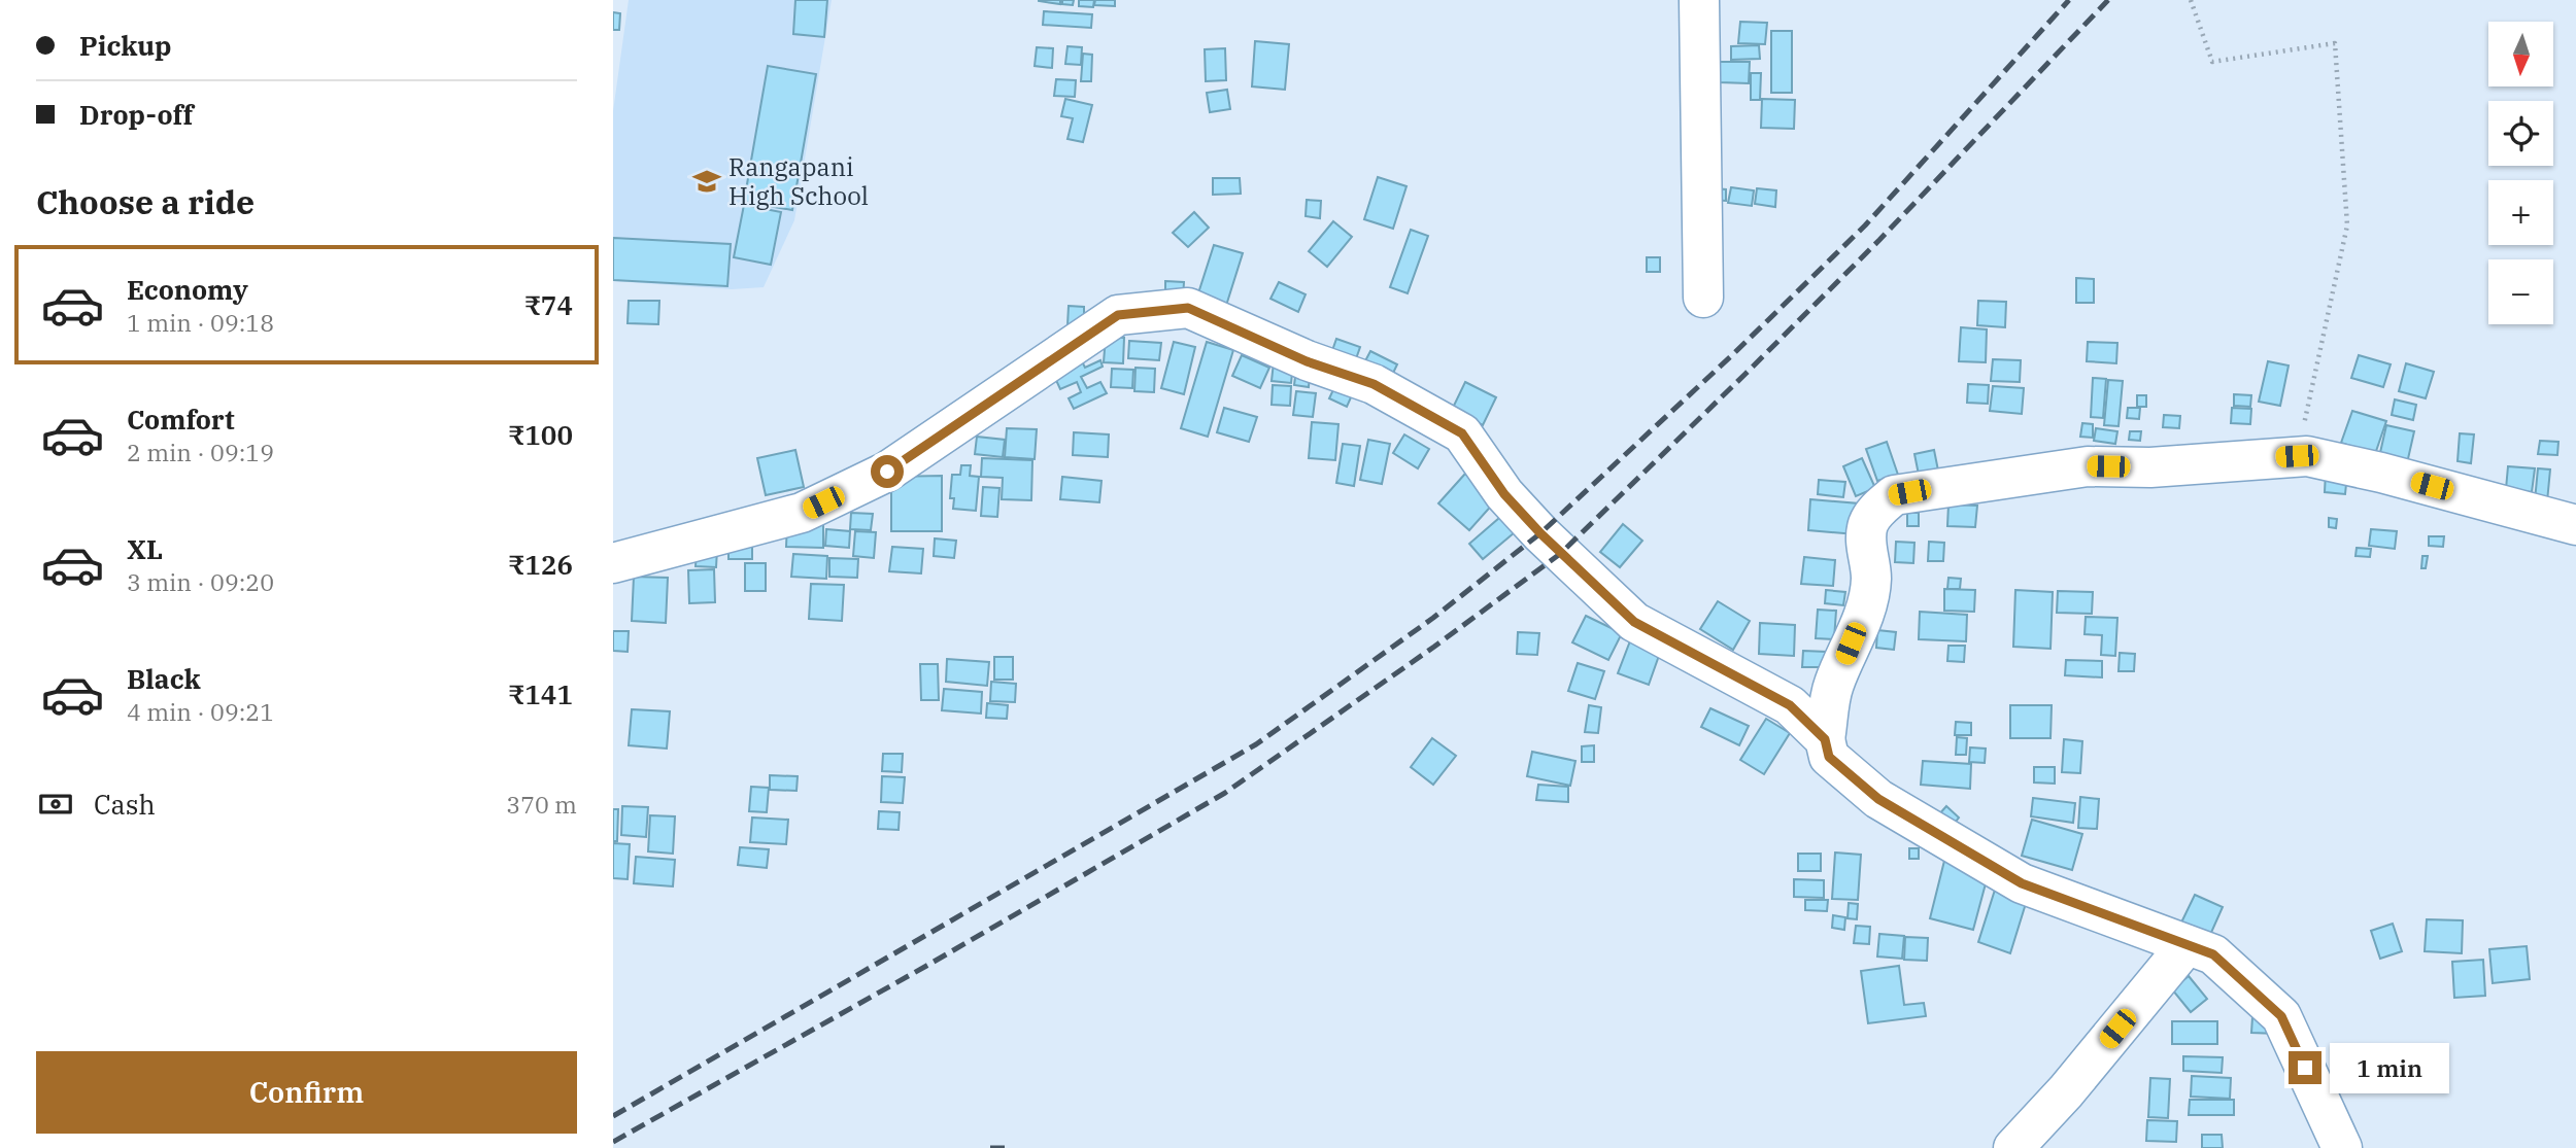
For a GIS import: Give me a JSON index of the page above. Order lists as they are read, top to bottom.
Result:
{
  "places": {
    "school or university": ["Rangapani High School"]
  },
  "north": "bottom",
  "page": {
    "banner": ["Pickup", "Drop-off"],
    "map_buttons": ["+", "−"],
    "heading": "Choose a ride",
    "list": [
      {
        "name": "Economy",
        "note": "1 min · 09:18",
        "value": "₹74"
      },
      {
        "name": "Comfort",
        "note": "2 min · 09:19",
        "value": "₹100"
      },
      {
        "name": "XL",
        "note": "3 min · 09:20",
        "value": "₹126"
      },
      {
        "name": "Black",
        "note": "4 min · 09:21",
        "value": "₹141"
      }
    ],
    "pay": ["Cash", "370 m"],
    "buttons": "Confirm",
    "bubble": "1 min"
  }
}
